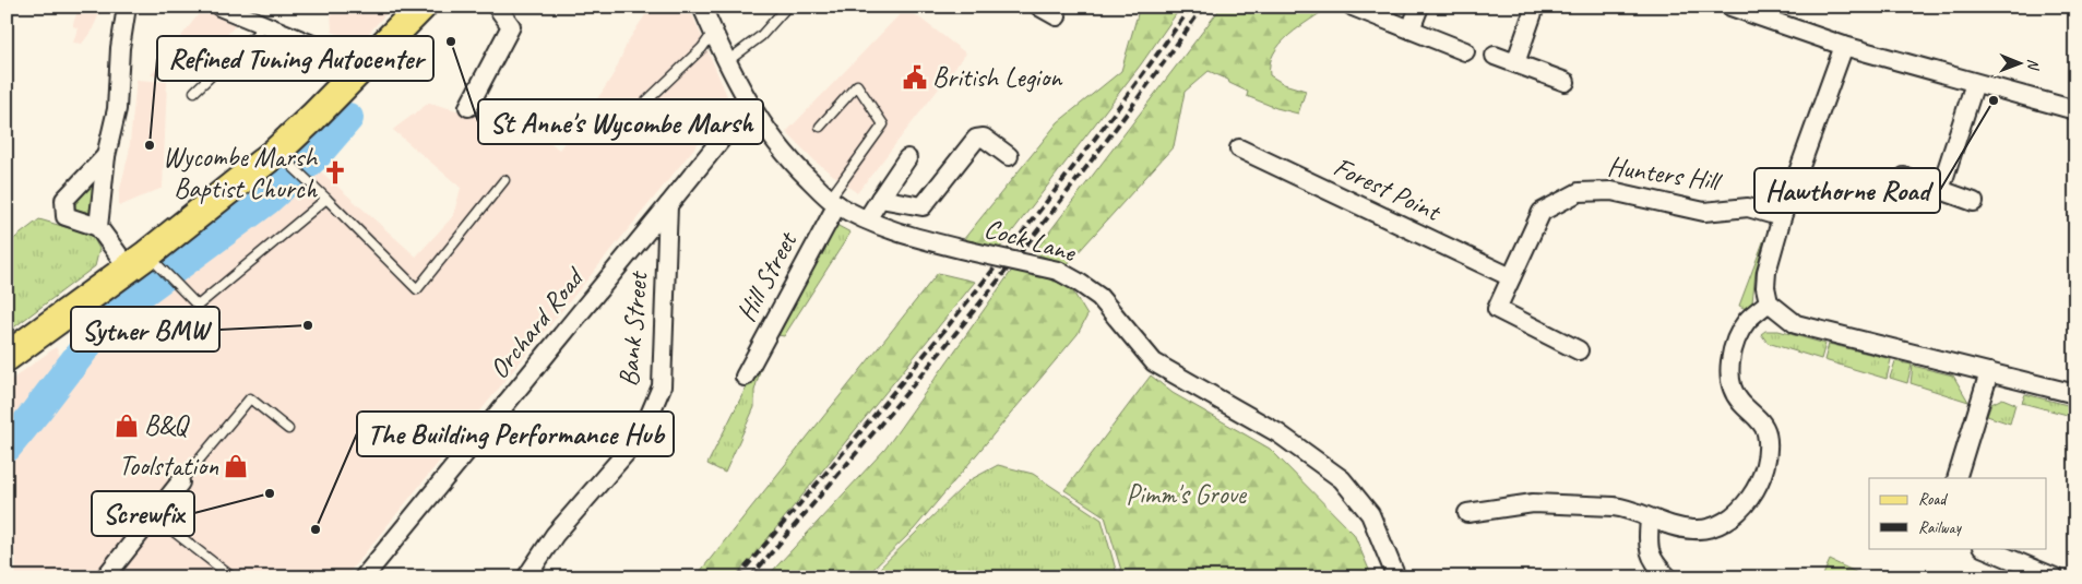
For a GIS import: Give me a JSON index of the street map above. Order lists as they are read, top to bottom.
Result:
{
  "streets": {
    "street": [
      "Hunters Hill",
      "Forest Point",
      "Cock Lane",
      "Hill Street",
      "Orchard Road",
      "Bank Street"
    ]
  },
  "crossings": [
    ["Hunters Hill", "Forest Point"],
    ["Cock Lane", "Hill Street"],
    ["Cock Lane", "Orchard Road"],
    ["Orchard Road", "Bank Street"]
  ],
  "parks": ["Pimm's Grove"],
  "places": {
    "other": [
      "St Anne's Wycombe Marsh",
      "Hawthorne Road",
      "Refined Tuning Autocenter",
      "Sytner BMW",
      "Screwfix",
      "The Building Performance Hub"
    ],
    "public building": ["British Legion"],
    "church": ["Wycombe Marsh Baptist Church"],
    "shop": ["B&Q", "Toolstation"]
  },
  "legend": ["Road", "Railway"],
  "north": "right"
}
